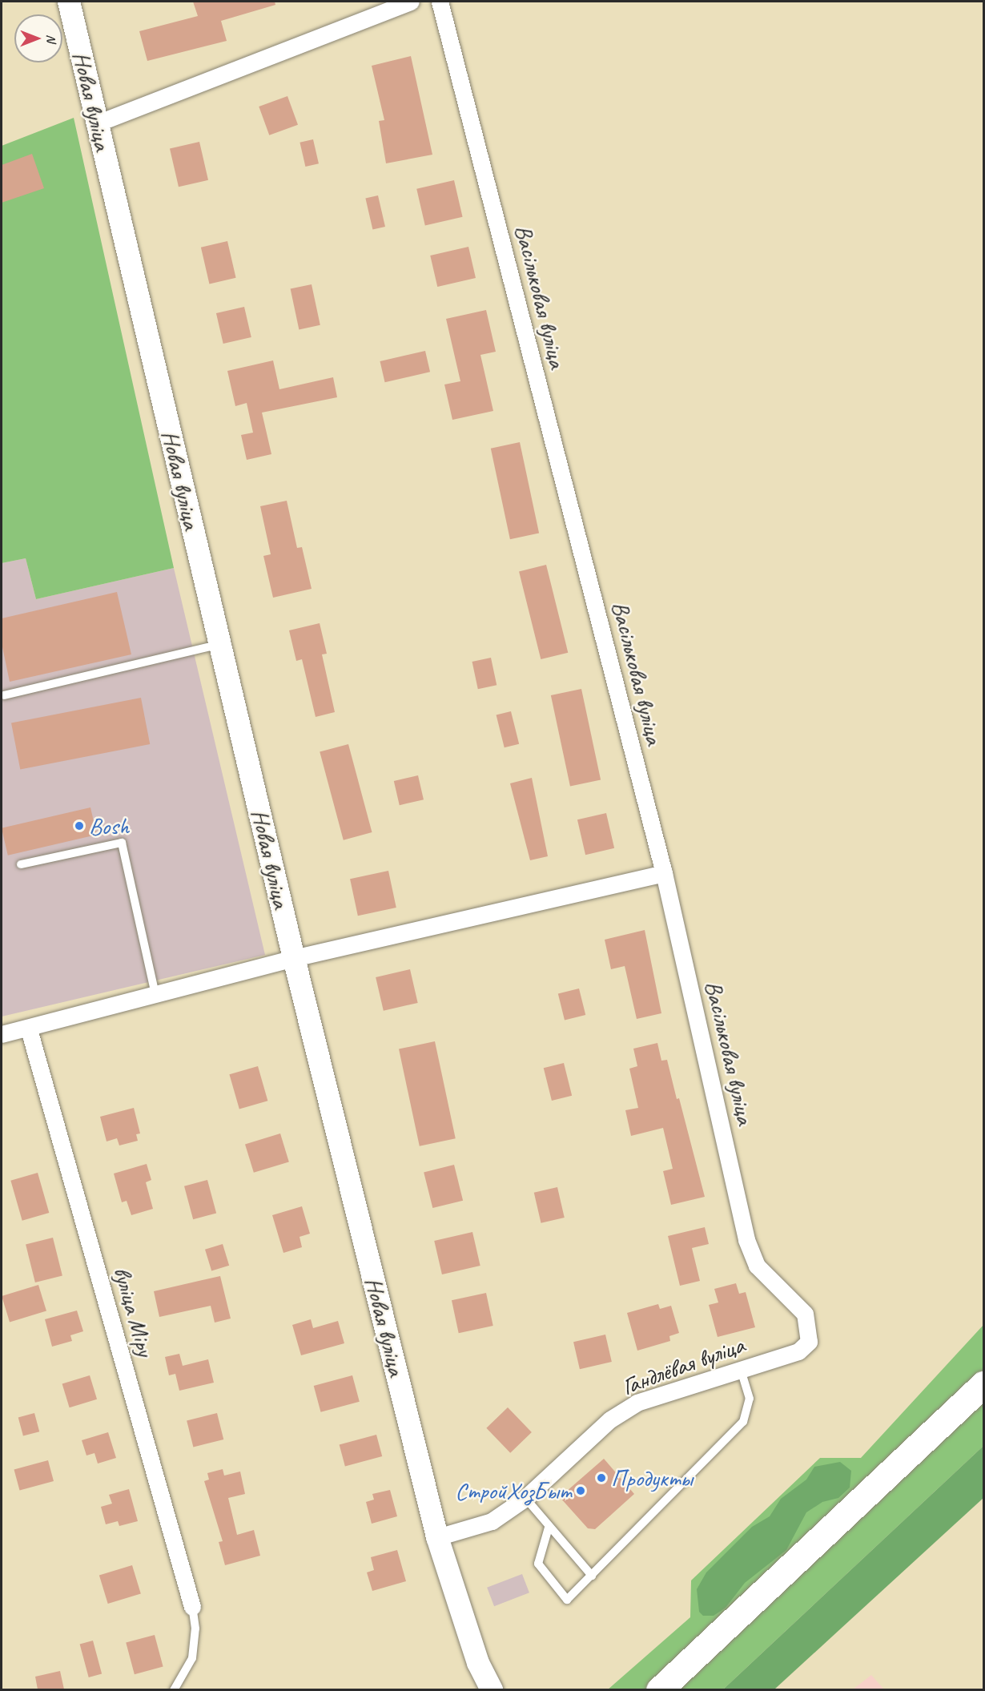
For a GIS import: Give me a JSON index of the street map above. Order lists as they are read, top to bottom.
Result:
{
  "streets": {
    "street": [
      "Новая вуліца",
      "Васільковая вуліца",
      "вуліца Міру",
      "Гандлёвая вуліца"
    ]
  },
  "crossings": [
    ["Новая вуліца", "Гандлёвая вуліца"],
    ["Васільковая вуліца", "Гандлёвая вуліца"]
  ],
  "places": ["Bosh", "Продукты", "СтройХозБыт"],
  "north": "right"
}
